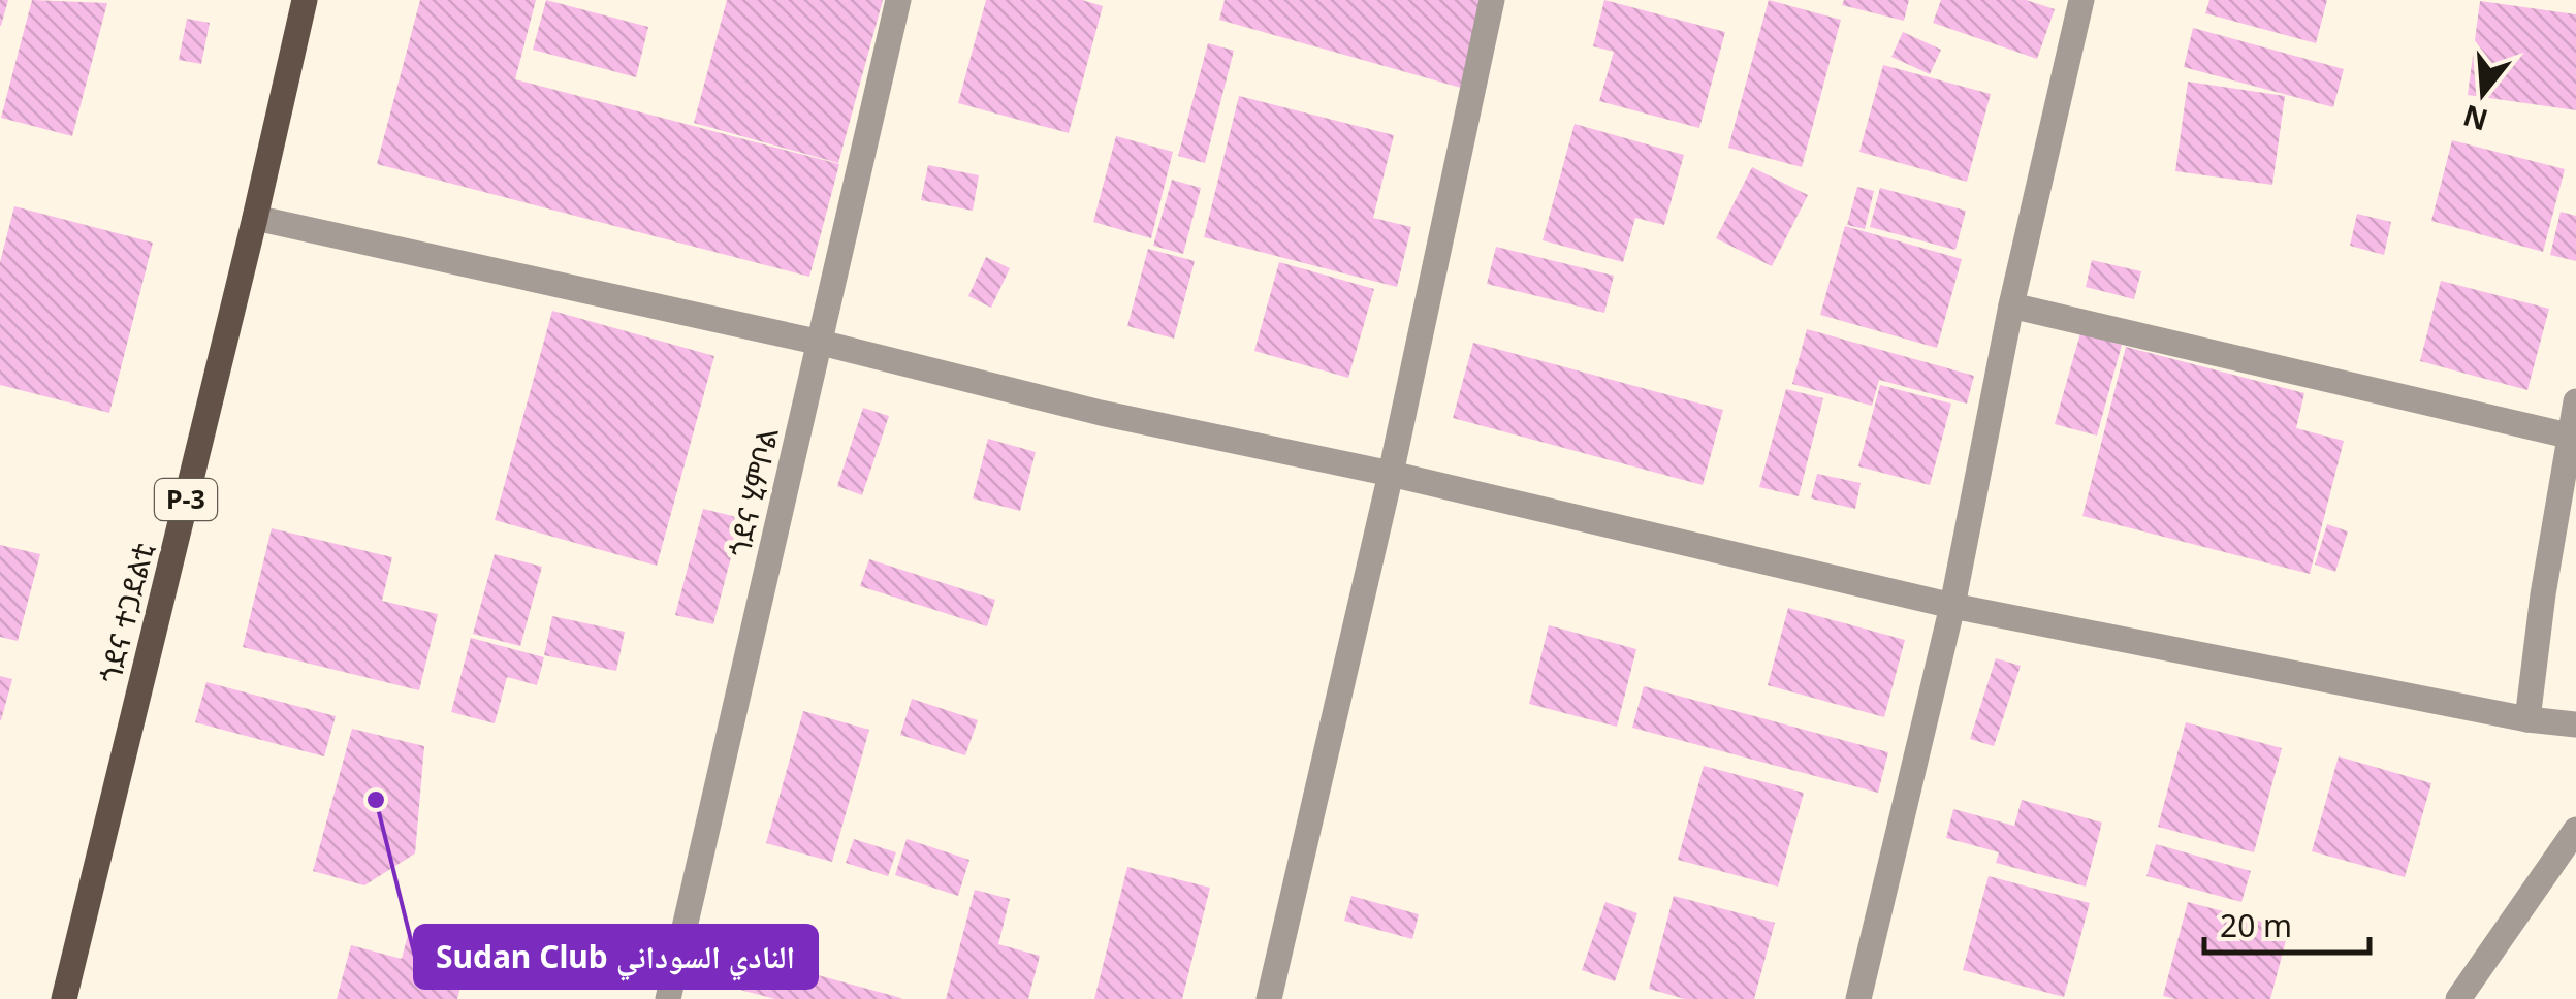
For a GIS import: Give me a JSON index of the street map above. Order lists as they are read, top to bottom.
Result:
{
  "streets": {
    "main road": ["P-3", "ጎደና ተጋደልቲ"],
    "street": ["ጎደና ሂምቦል"]
  },
  "places": ["Sudan Club النادي السوداني"],
  "scale_bar": "20 m",
  "north": "bottom"
}
